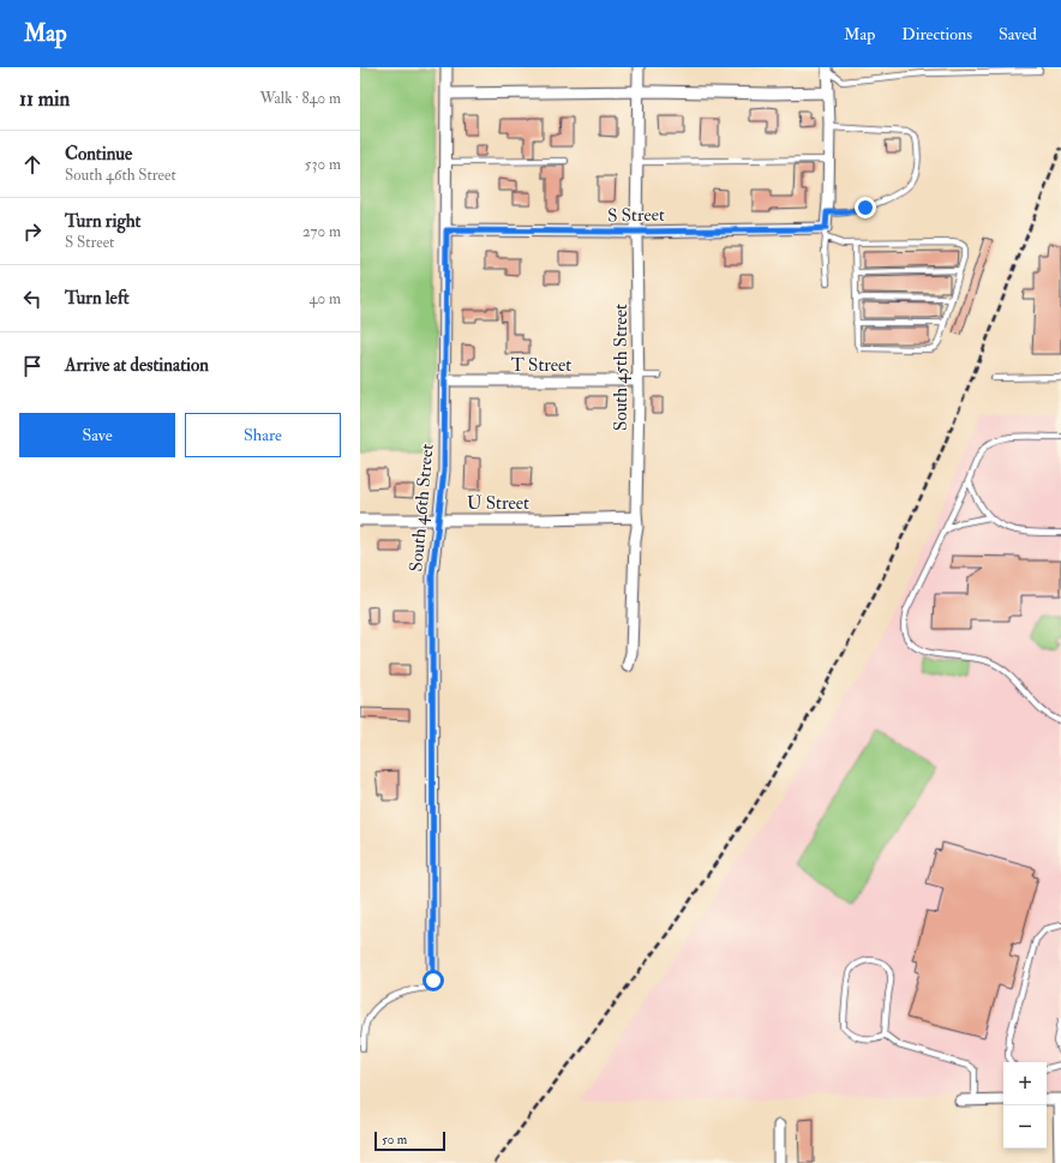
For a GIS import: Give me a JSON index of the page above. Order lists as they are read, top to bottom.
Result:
{
  "streets": {
    "street": [
      "S Street",
      "T Street",
      "South 45th Street",
      "U Street",
      "South 46th Street"
    ]
  },
  "crossings": [
    ["S Street", "South 45th Street"],
    ["S Street", "South 46th Street"],
    ["T Street", "South 45th Street"],
    ["T Street", "South 46th Street"],
    ["South 45th Street", "U Street"],
    ["U Street", "South 46th Street"]
  ],
  "scale_bar": "50 m",
  "page": {
    "header": "Map",
    "nav": ["Map", "Directions", "Saved"],
    "heading": ["11 min", "Walk · 840 m"],
    "list": [
      ["Continue", "South 46th Street", "530 m"],
      ["Turn right", "S Street", "270 m"],
      ["Turn left", "40 m"],
      "Arrive at destination"
    ],
    "buttons": ["Save", "Share"],
    "map_buttons": ["+", "−"],
    "scale": "50 m"
  }
}
